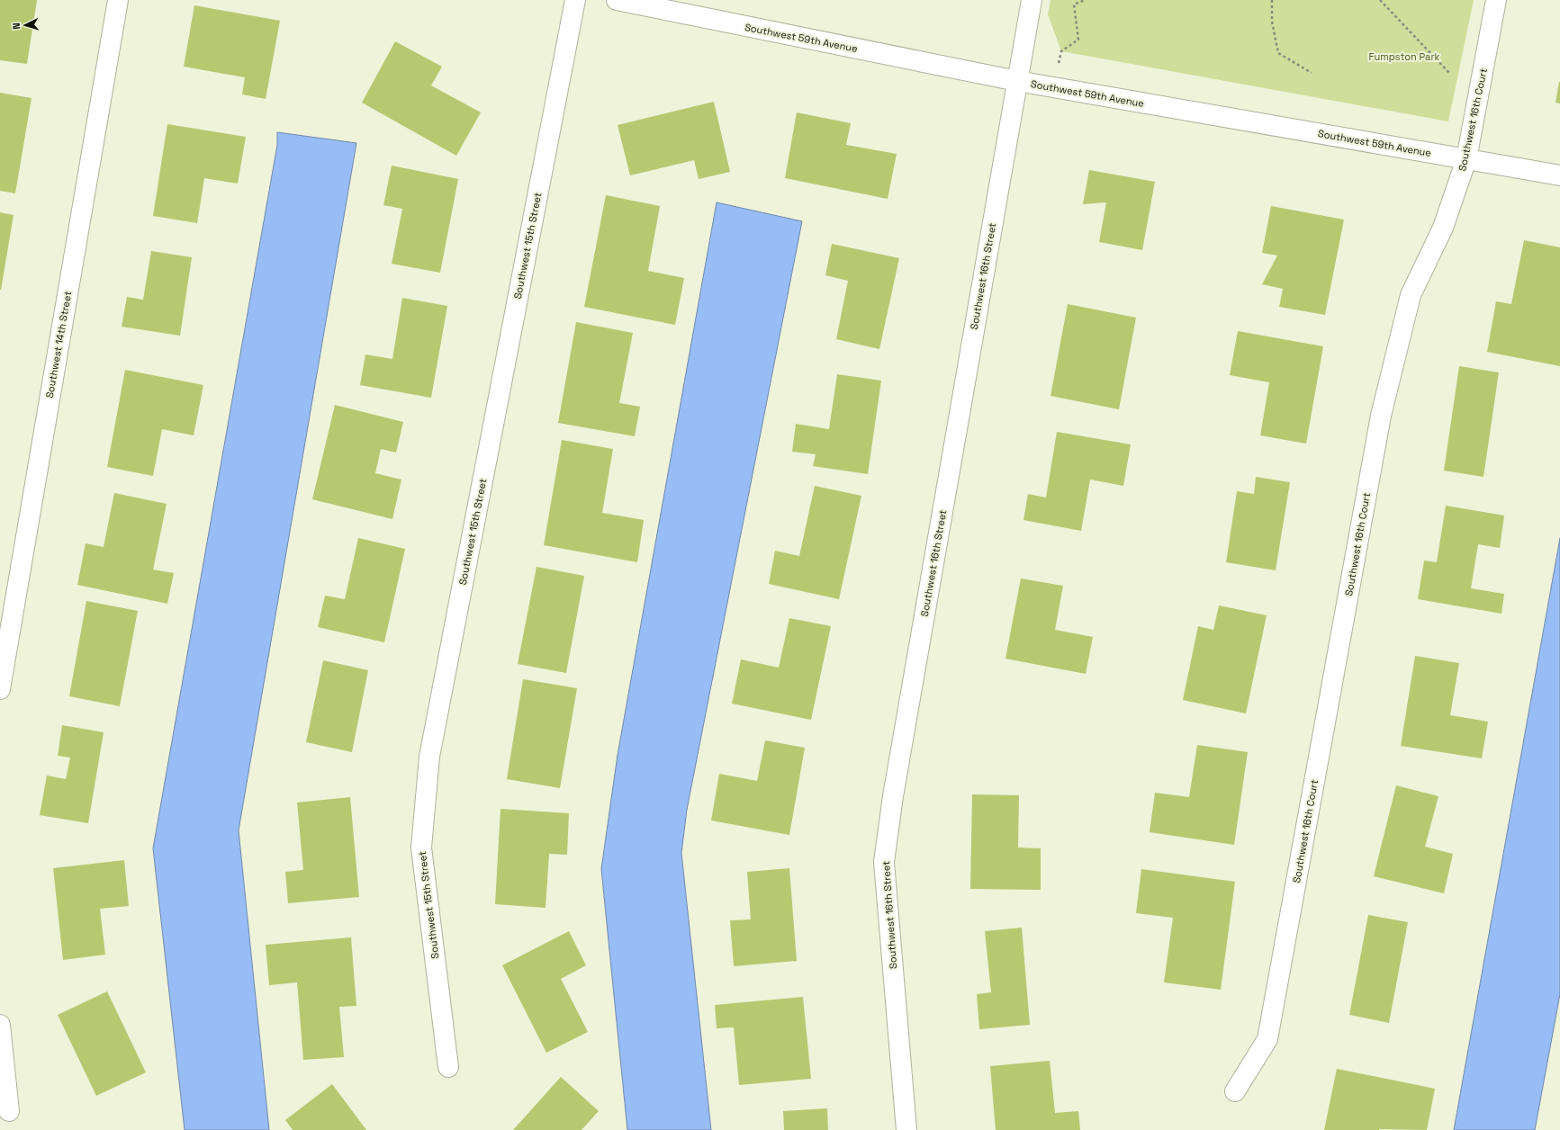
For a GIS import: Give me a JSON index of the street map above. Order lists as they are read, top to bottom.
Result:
{
  "streets": {
    "street": [
      "Southwest 59th Avenue",
      "Southwest 16th Court",
      "Southwest 15th Street",
      "Southwest 16th Street",
      "Southwest 14th Street"
    ]
  },
  "crossings": [
    ["Southwest 59th Avenue", "Southwest 16th Court"],
    ["Southwest 59th Avenue", "Southwest 16th Street"]
  ],
  "parks": ["Fumpston Park"],
  "north": "left"
}
